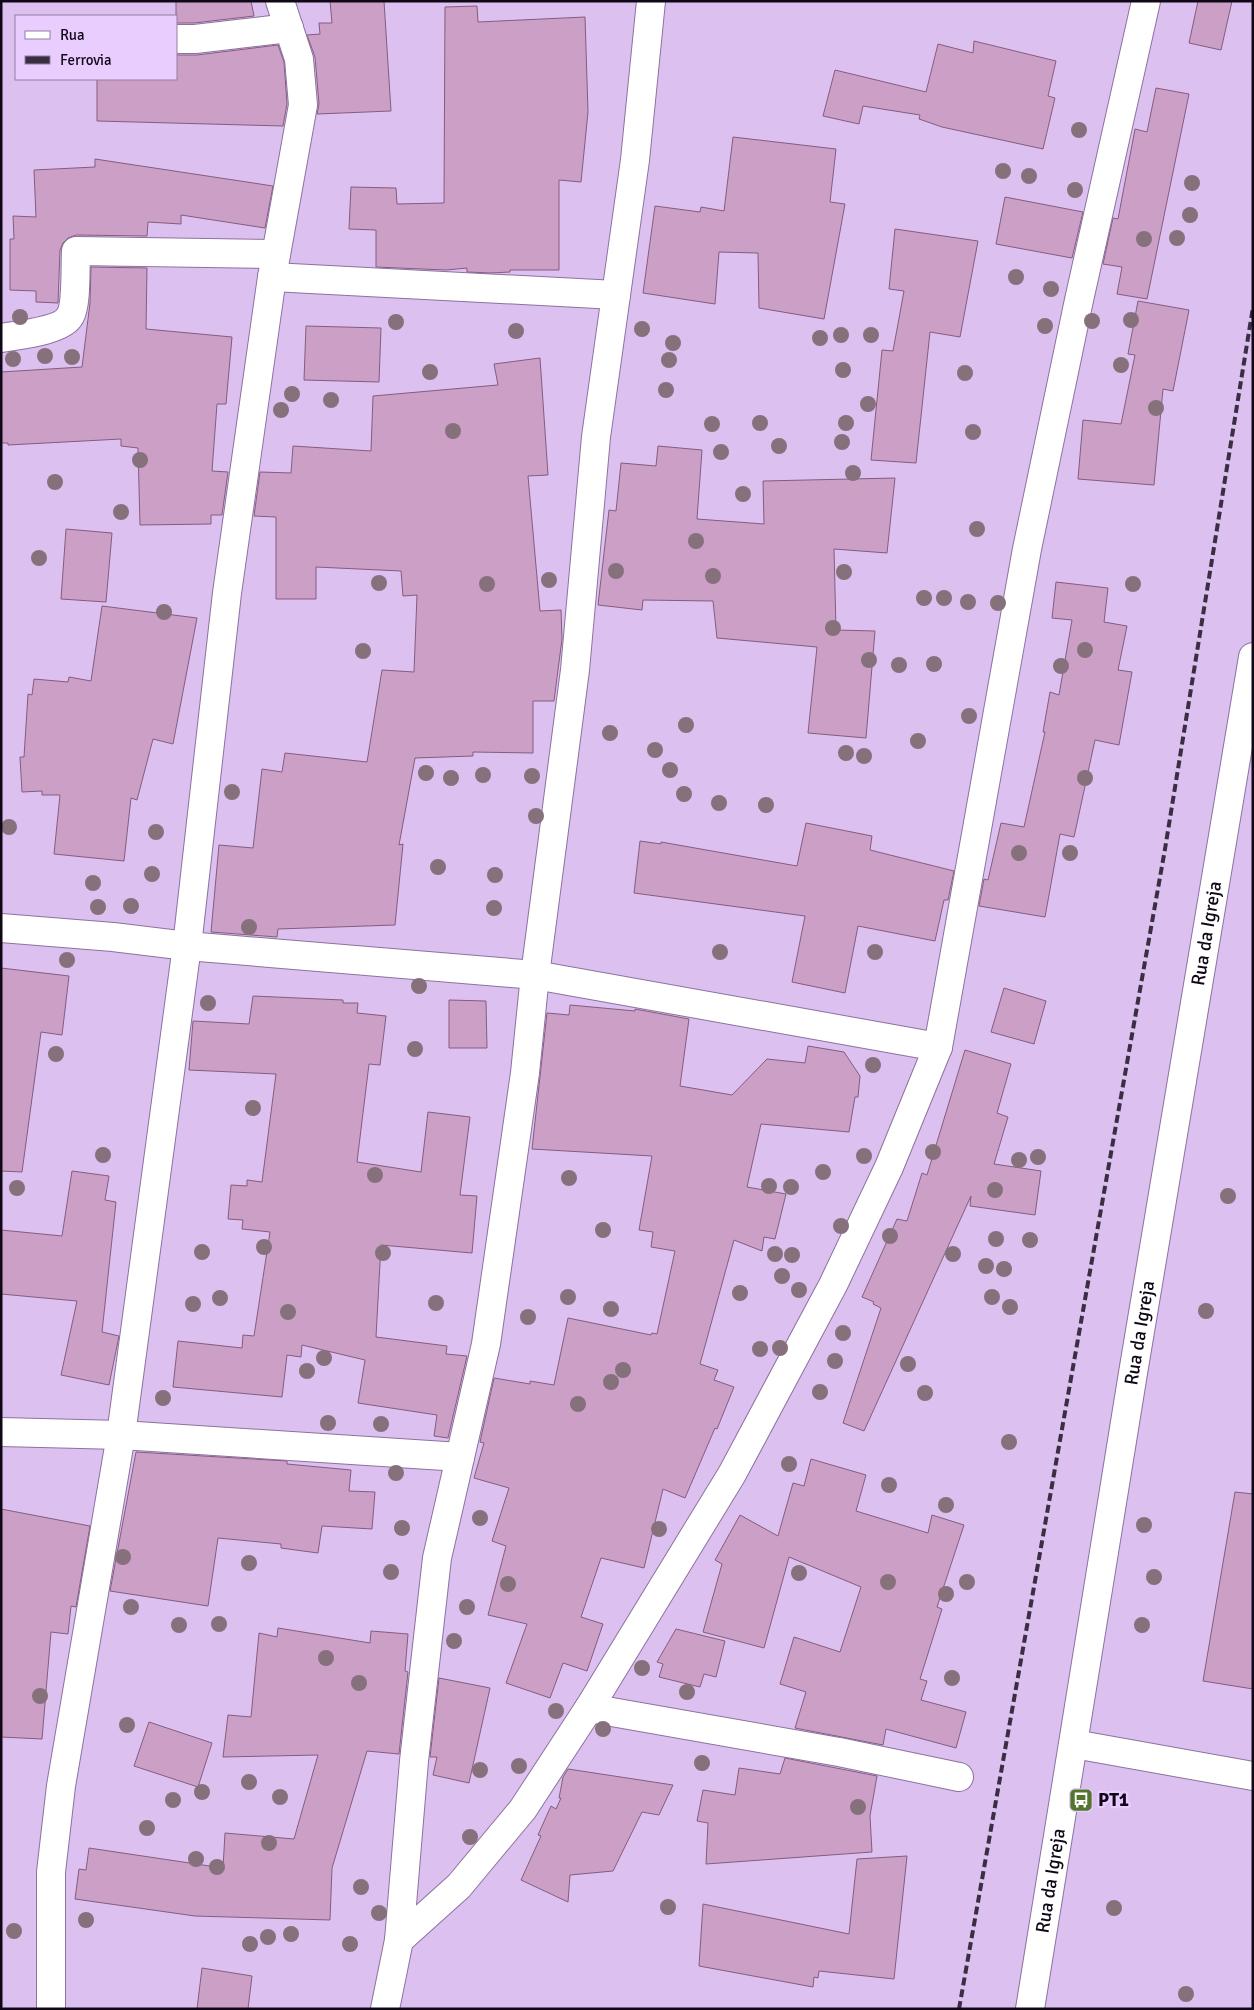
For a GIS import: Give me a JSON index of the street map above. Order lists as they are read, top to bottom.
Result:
{
  "streets": {
    "street": ["Rua da Igreja"]
  },
  "places": {
    "bus stop": ["PT1"]
  },
  "legend": ["Rua", "Ferrovia"]
}
